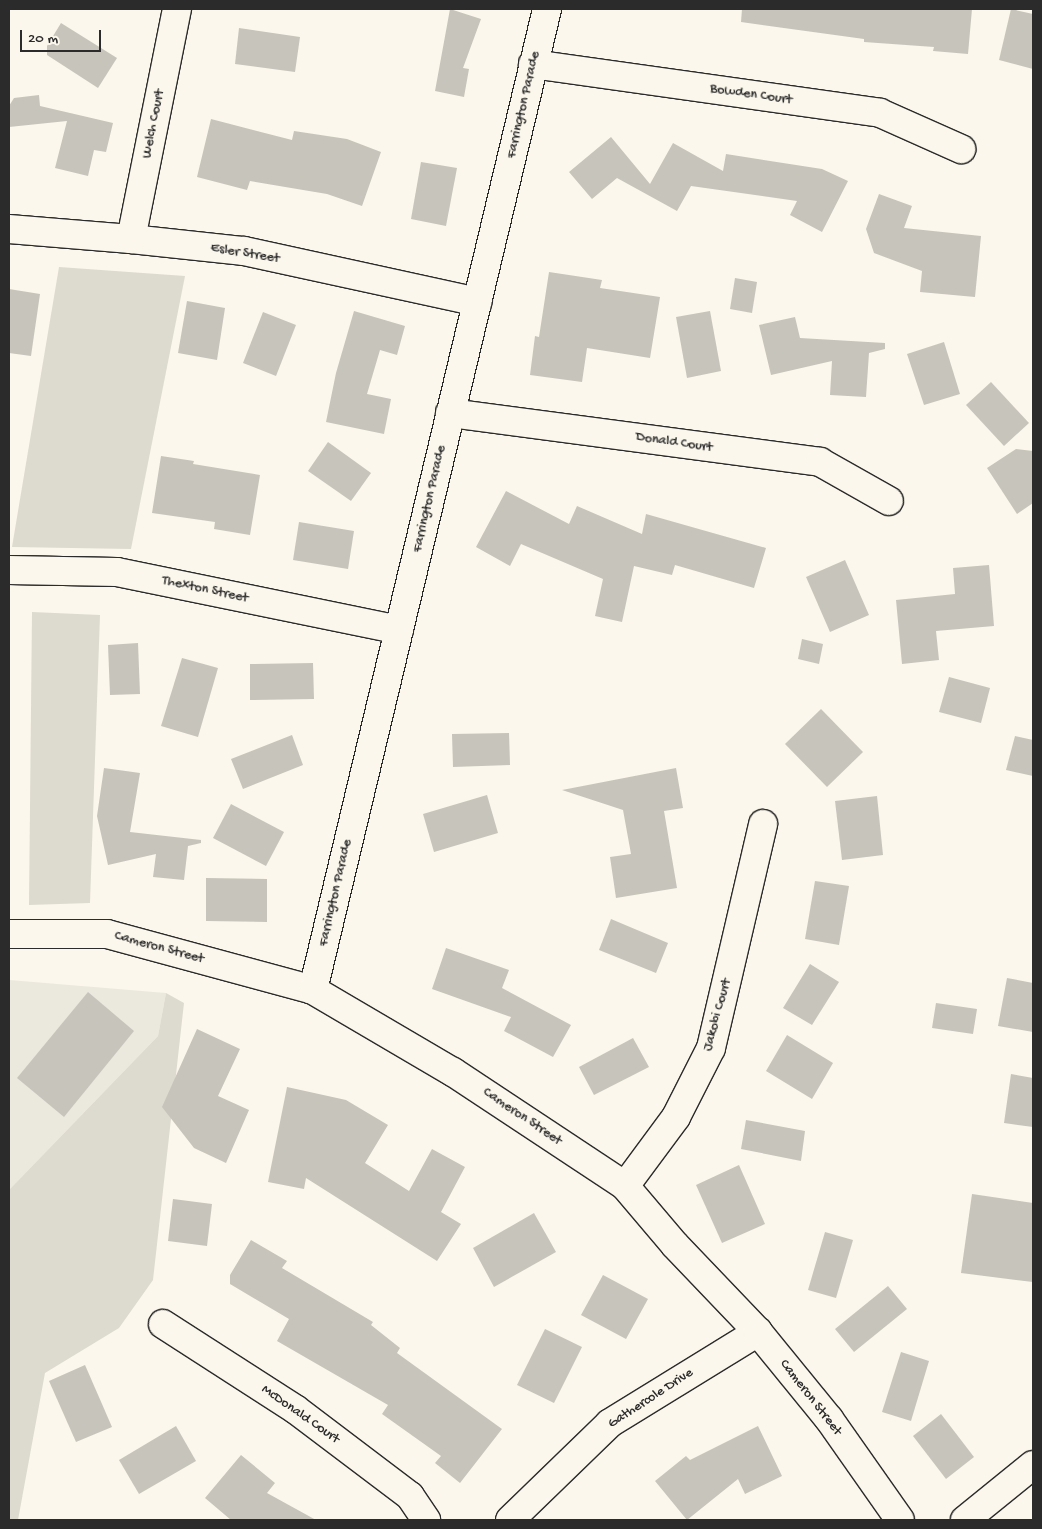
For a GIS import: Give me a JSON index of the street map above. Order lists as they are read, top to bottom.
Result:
{
  "streets": {
    "street": [
      "Bowden Court",
      "Farrington Parade",
      "Welch Court",
      "Esler Street",
      "Donald Court",
      "Thexton Street",
      "Cameron Street",
      "Jakobi Court",
      "Gathercole Drive",
      "McDonald Court"
    ]
  },
  "crossings": [
    ["Bowden Court", "Farrington Parade"],
    ["Farrington Parade", "Esler Street"],
    ["Farrington Parade", "Donald Court"],
    ["Farrington Parade", "Thexton Street"],
    ["Farrington Parade", "Cameron Street"],
    ["Welch Court", "Esler Street"],
    ["Cameron Street", "Jakobi Court"],
    ["Cameron Street", "Gathercole Drive"]
  ],
  "scale_bar": "20 m"
}
